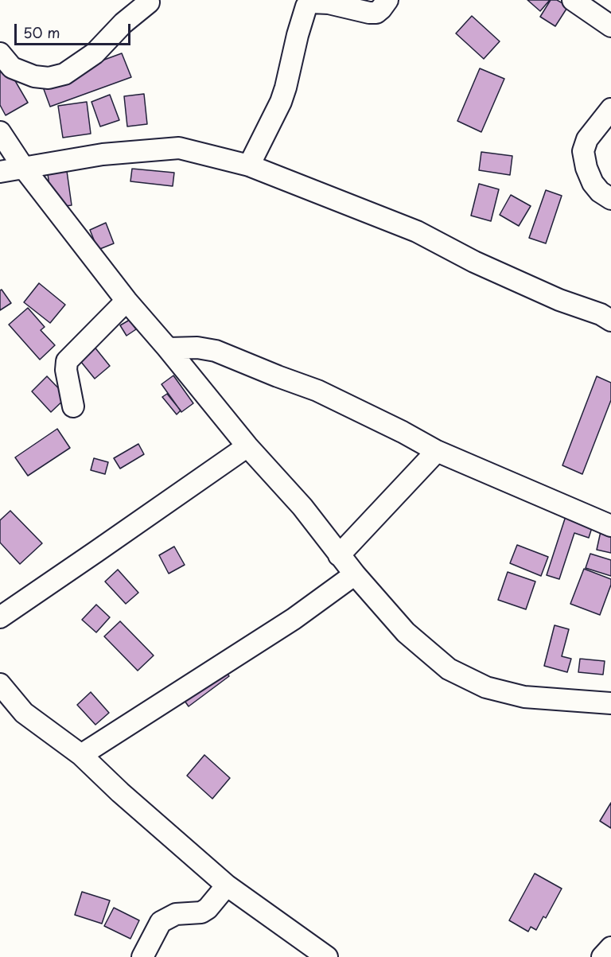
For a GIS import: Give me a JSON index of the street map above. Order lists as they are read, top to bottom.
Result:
{
  "scale_bar": "50 m"
}
